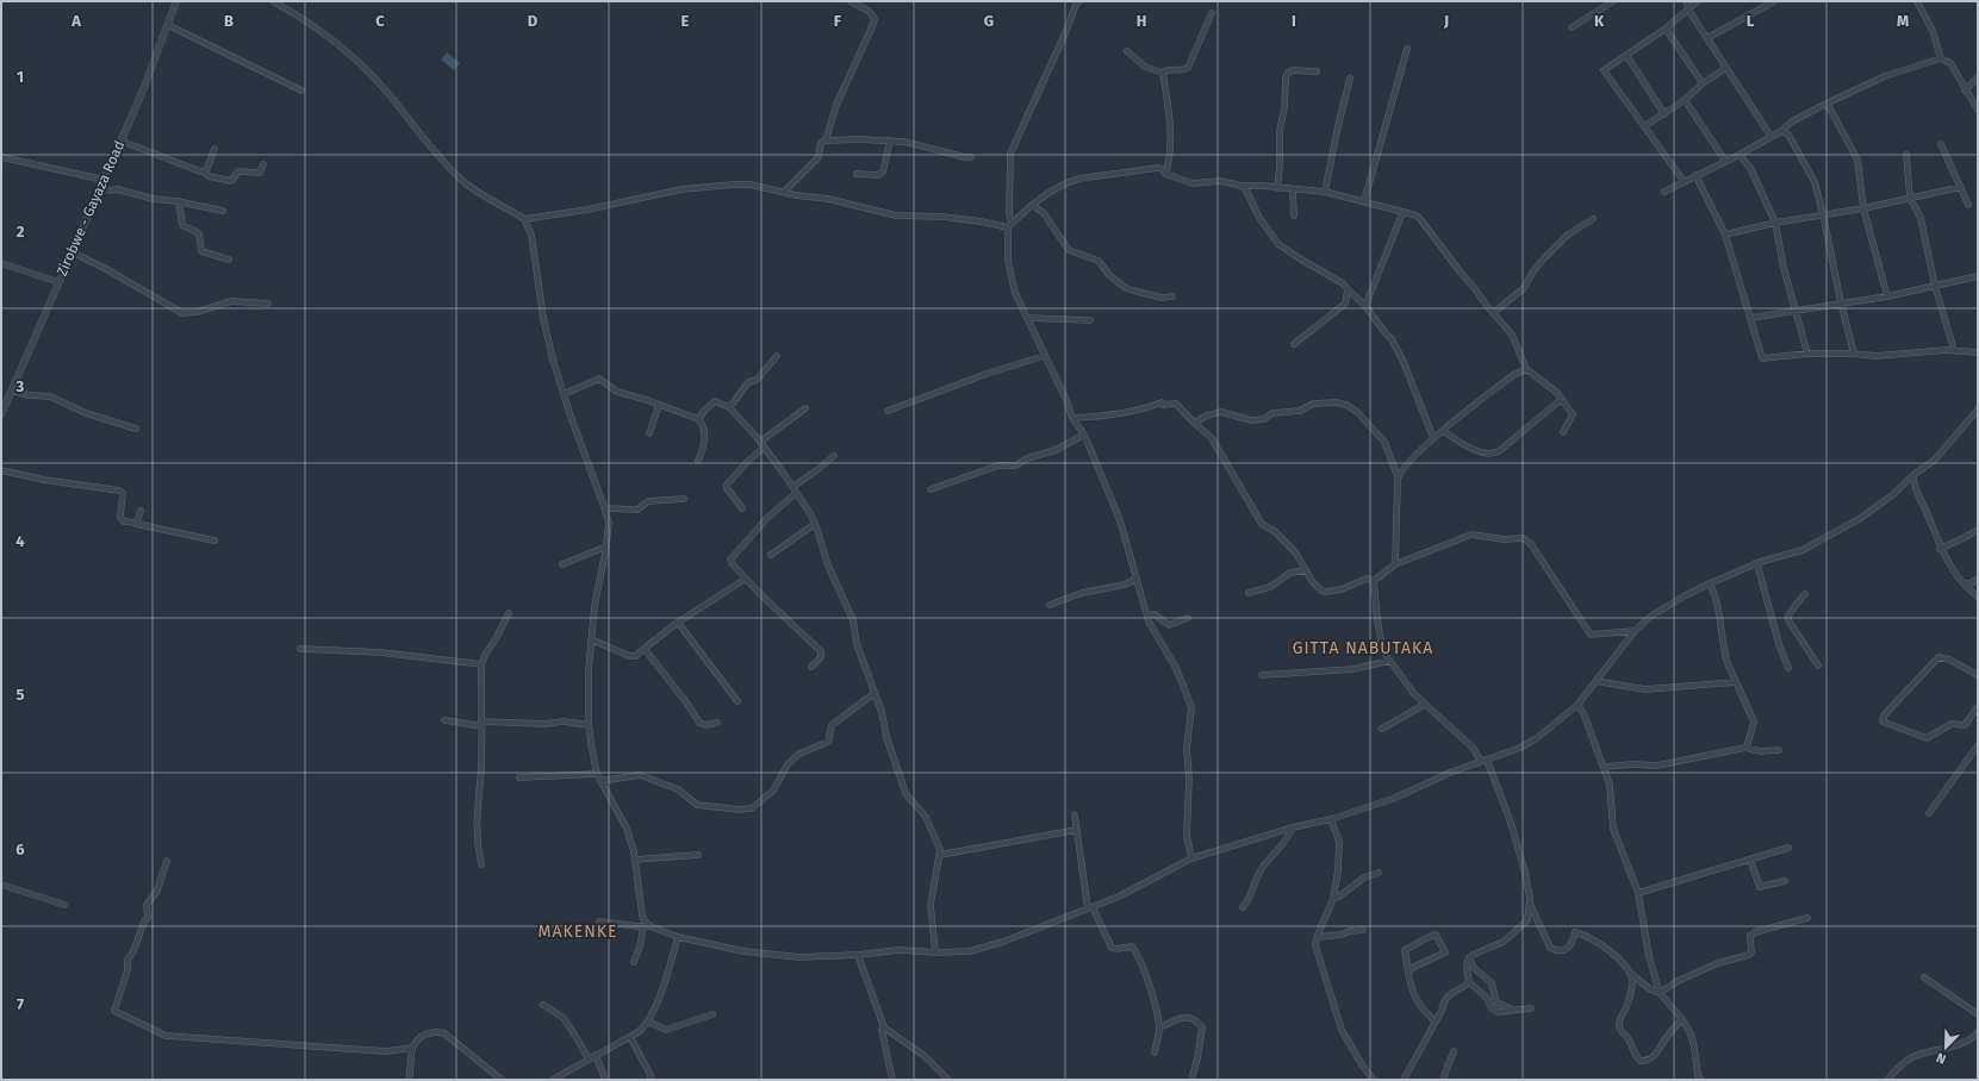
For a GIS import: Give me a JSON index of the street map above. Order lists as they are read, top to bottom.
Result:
{
  "streets": {
    "street": ["Zirobwe - Gayaza Road"]
  },
  "districts": ["GITTA NABUTAKA", "MAKENKE"],
  "north": "bottom left",
  "grid": {
    "columns": [
      "A",
      "B",
      "C",
      "D",
      "E",
      "F",
      "G",
      "H",
      "I",
      "J",
      "K",
      "L",
      "M"
    ],
    "rows": [
      "1",
      "2",
      "3",
      "4",
      "5",
      "6",
      "7"
    ]
  }
}
